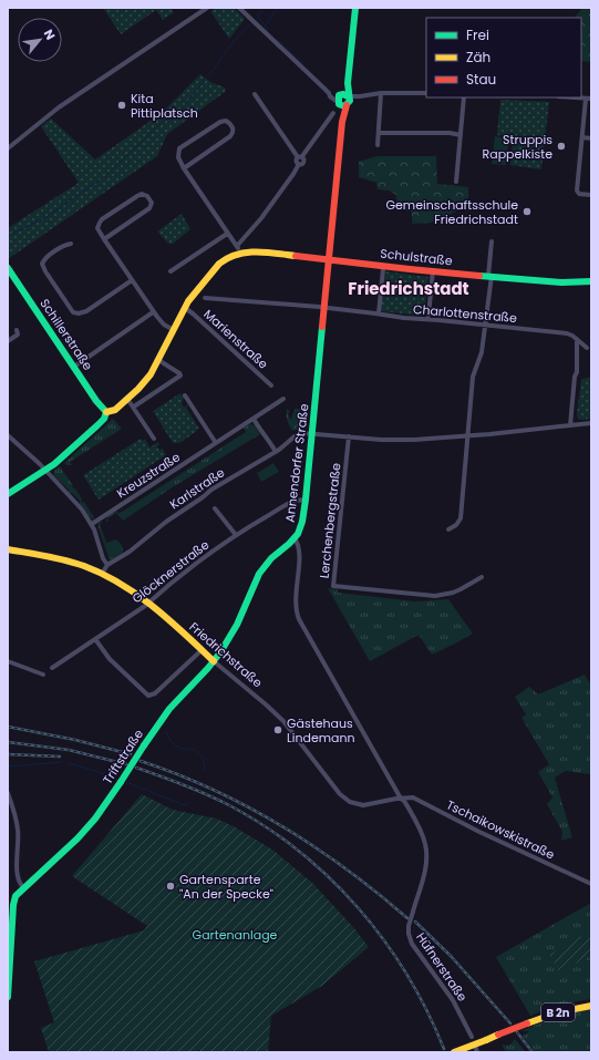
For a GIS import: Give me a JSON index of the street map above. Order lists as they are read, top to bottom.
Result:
{
  "streets": {
    "main road": [
      "Schulstraße",
      "Schillerstraße",
      "Annendorfer Straße",
      "Friedrichstraße",
      "Triftstraße",
      "B 2n"
    ],
    "street": [
      "Charlottenstraße",
      "Marienstraße",
      "Kreuzstraße",
      "Karlstraße",
      "Lerchenbergstraße",
      "Glöcknerstraße",
      "Tschaikowskistraße",
      "Hüfnerstraße"
    ]
  },
  "crossings": [
    ["Schulstraße", "Annendorfer Straße"],
    ["Charlottenstraße", "Annendorfer Straße"],
    ["Annendorfer Straße", "Karlstraße"],
    ["Annendorfer Straße", "Glöcknerstraße"],
    ["Annendorfer Straße", "Friedrichstraße"],
    ["Annendorfer Straße", "Triftstraße"],
    ["Annendorfer Straße", "Tschaikowskistraße"],
    ["Annendorfer Straße", "Hüfnerstraße"],
    ["Karlstraße", "Friedrichstraße"],
    ["Glöcknerstraße", "Friedrichstraße"],
    ["Friedrichstraße", "Triftstraße"],
    ["Friedrichstraße", "Tschaikowskistraße"]
  ],
  "districts": ["Friedrichstadt"],
  "parks": ["Gartenanlage"],
  "places": [
    "Kita Pittiplatsch",
    "Struppis Rappelkiste",
    "Gemeinschaftsschule Friedrichstadt",
    "Gästehaus Lindemann",
    "Gartensparte \"An der Specke\""
  ],
  "legend": ["Frei", "Zäh", "Stau"],
  "north": "top right"
}
